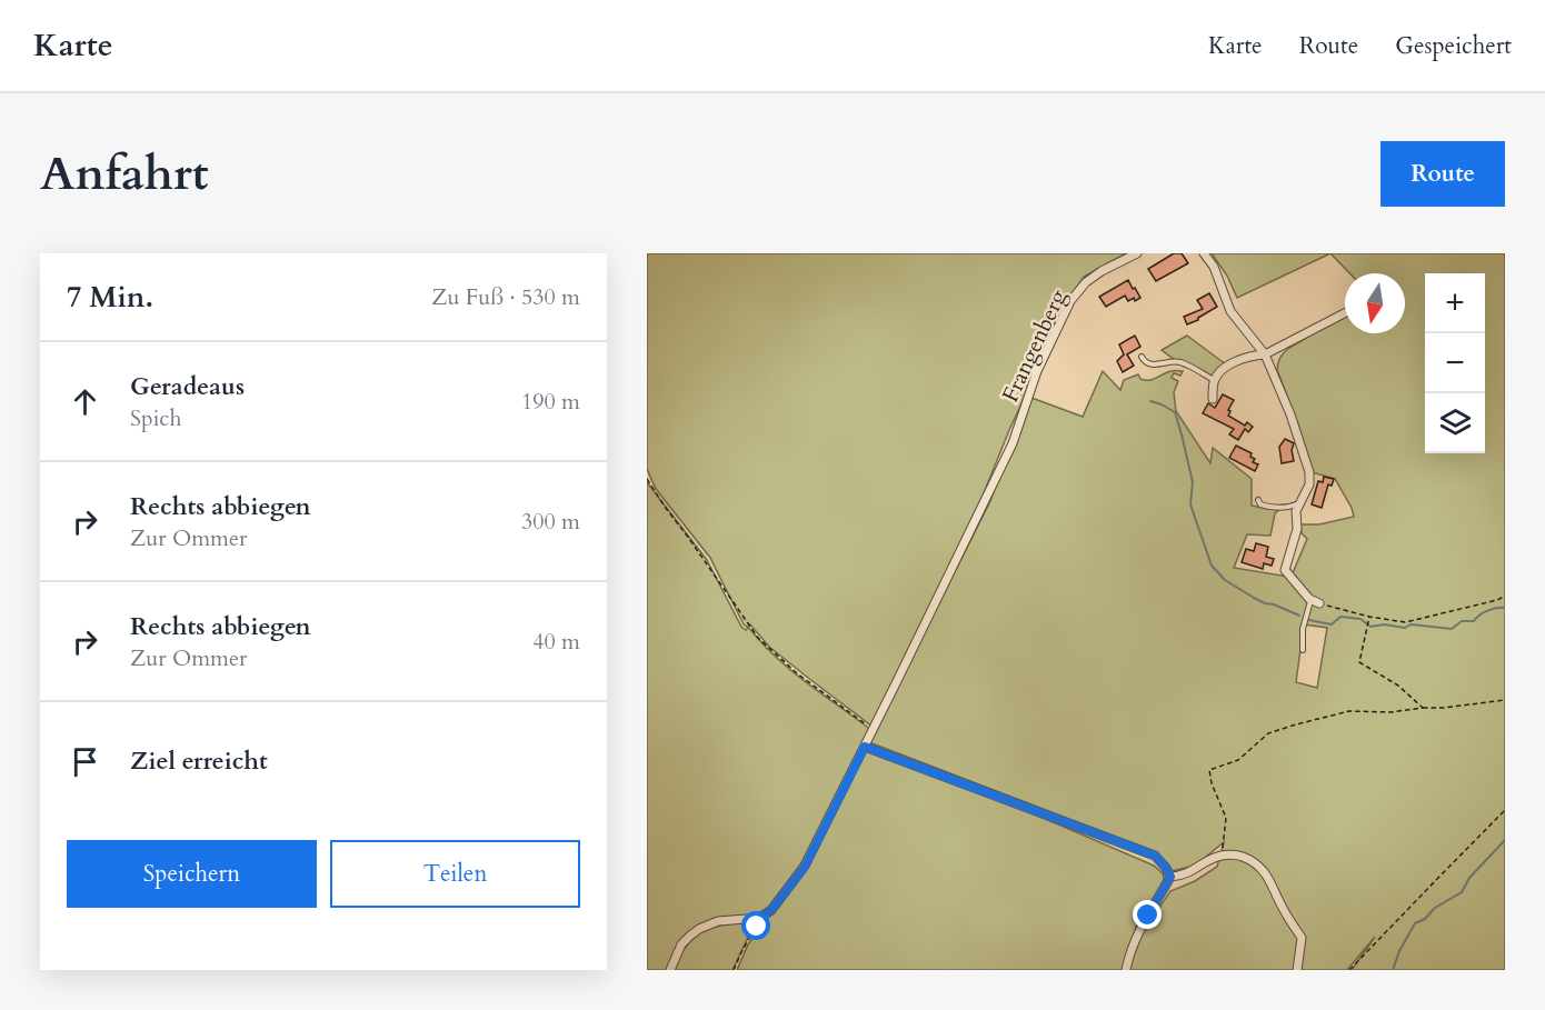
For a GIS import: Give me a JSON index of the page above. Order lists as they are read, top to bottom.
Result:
{
  "streets": {
    "street": ["Frangenberg"]
  },
  "north": "bottom",
  "page": {
    "header": "Karte",
    "nav": ["Karte", "Route", "Gespeichert"],
    "buttons": [
      "Route",
      ["Speichern", "Teilen"]
    ],
    "title": "Anfahrt",
    "heading": ["7 Min.", "Zu Fuß · 530 m"],
    "map_buttons": ["+", "−"],
    "list": [
      ["Geradeaus", "Spich", "190 m"],
      ["Rechts abbiegen", "Zur Ommer", "300 m"],
      ["Rechts abbiegen", "Zur Ommer", "40 m"],
      "Ziel erreicht"
    ]
  }
}
